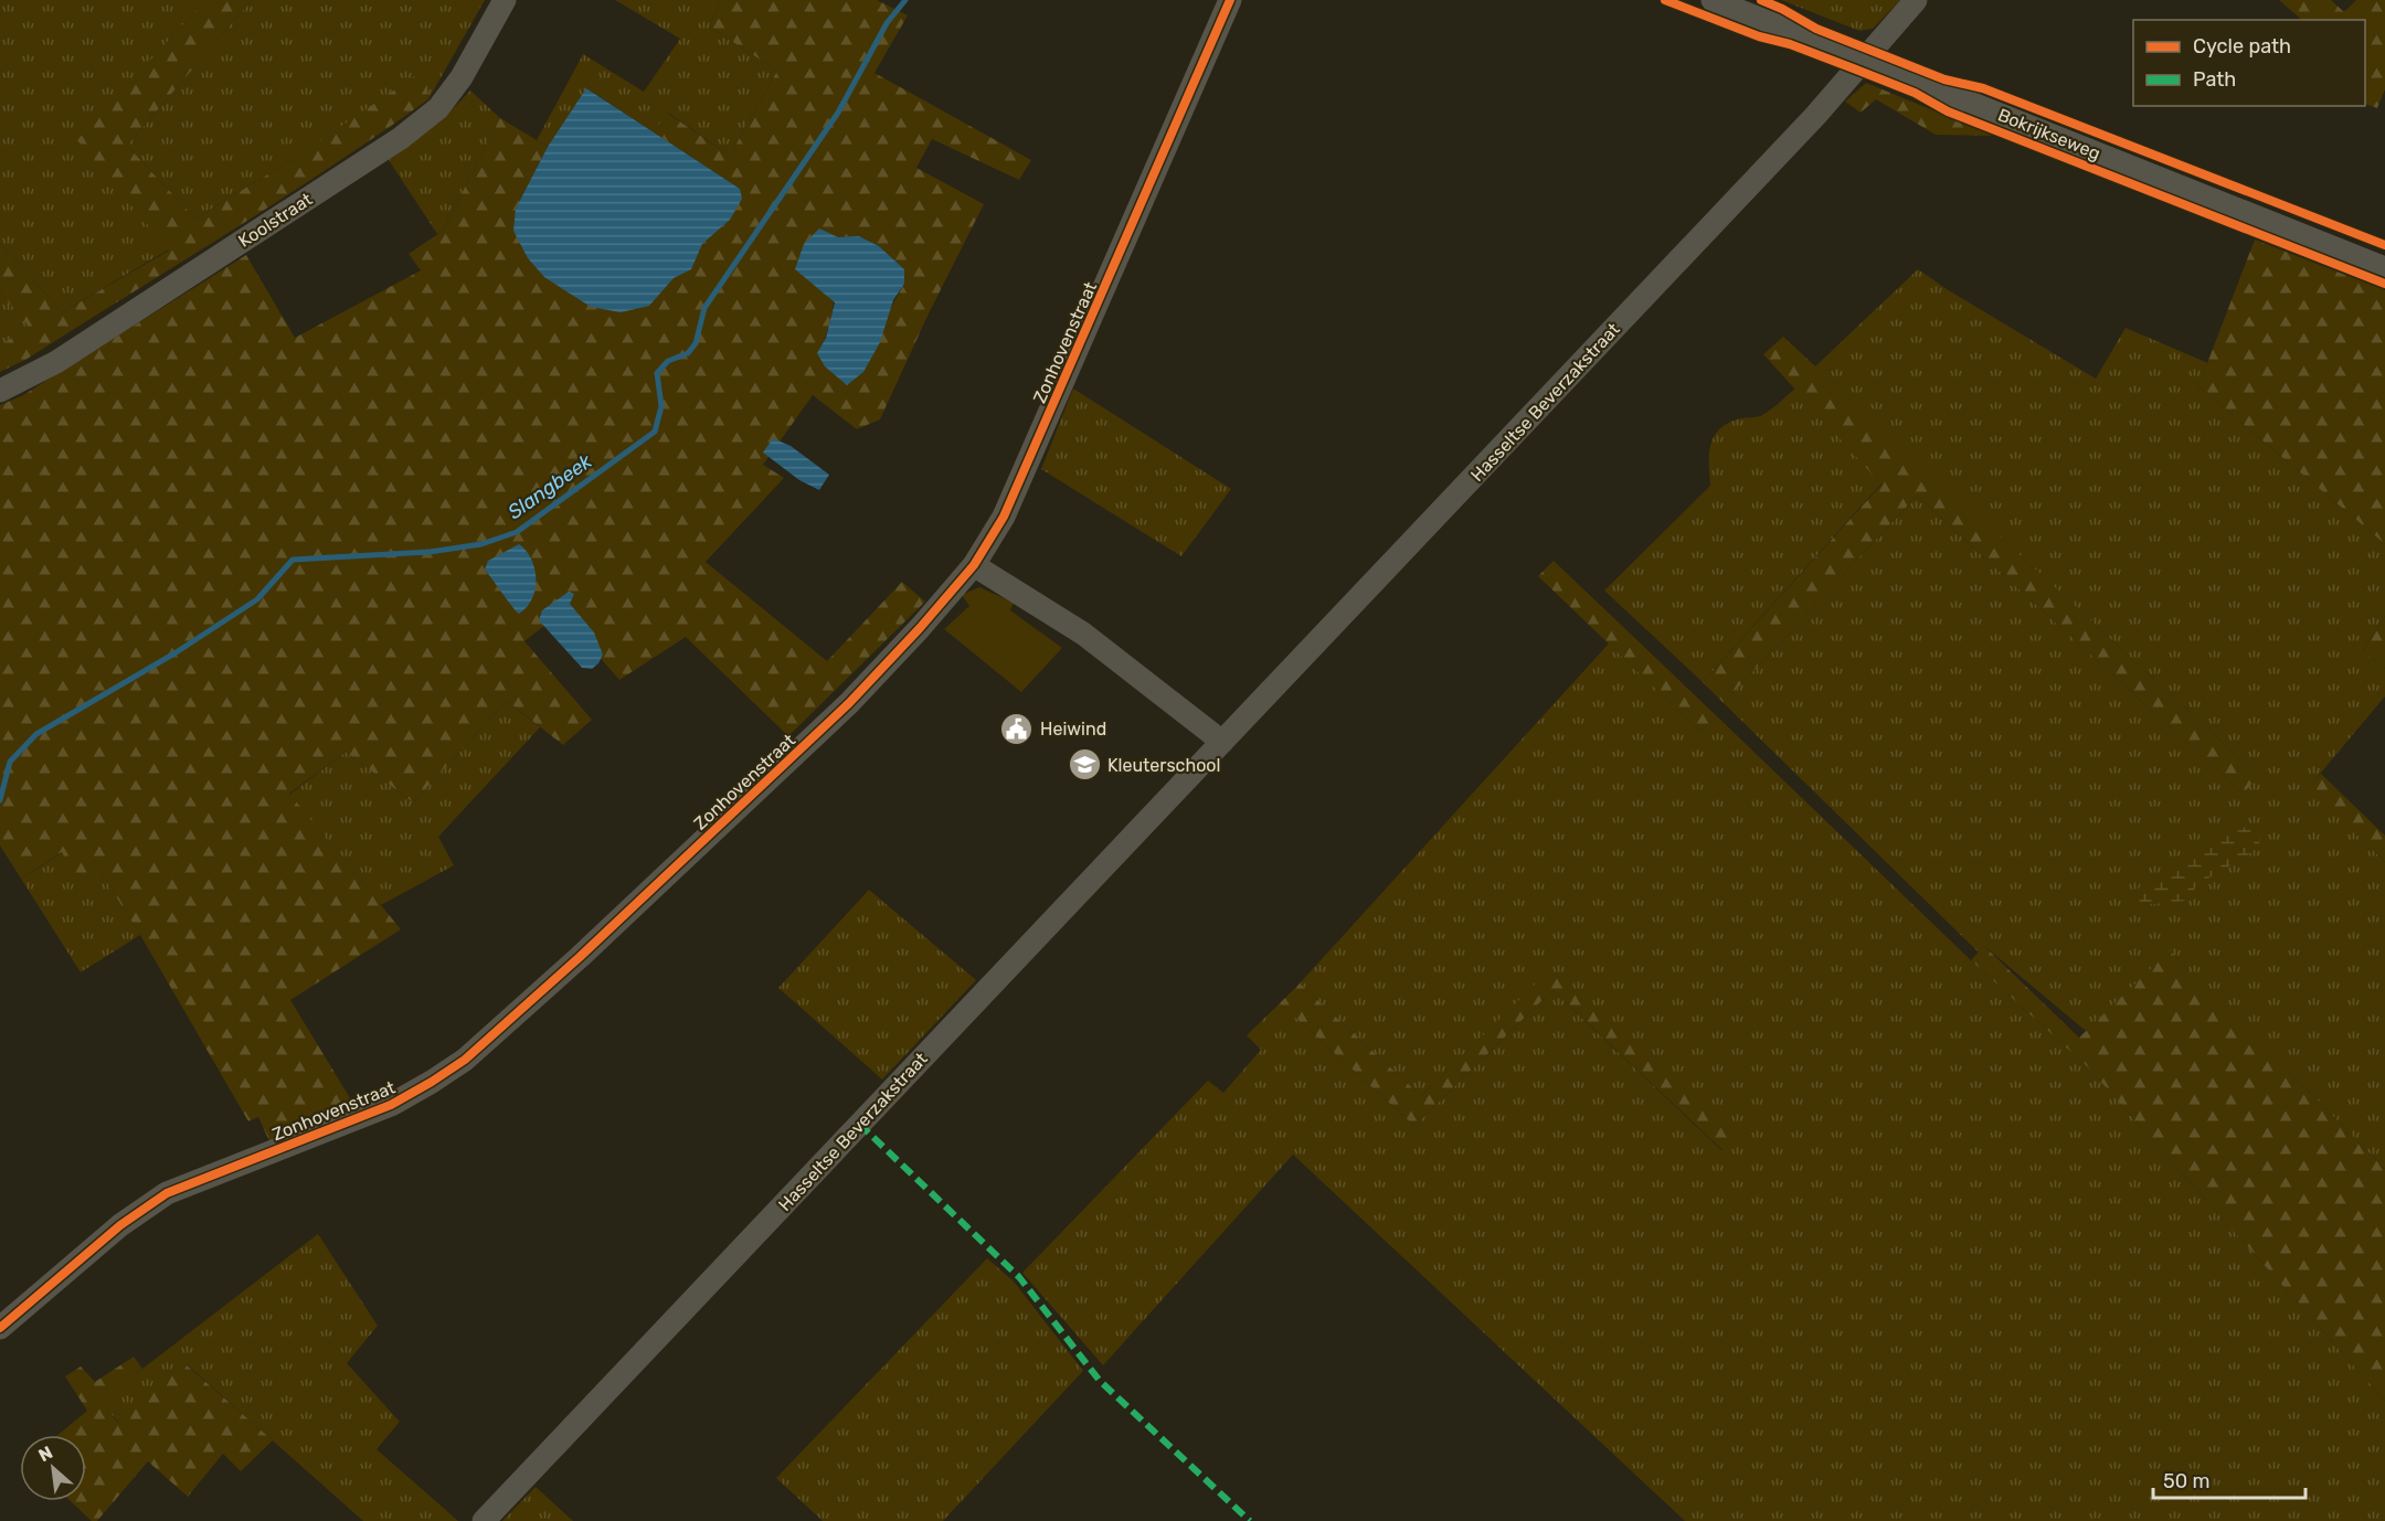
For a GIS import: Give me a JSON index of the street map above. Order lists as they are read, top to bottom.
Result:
{
  "streets": {
    "street": [
      "Bokrijkseweg",
      "Koolstraat",
      "Zonhovenstraat",
      "Hasseltse Beverzakstraat"
    ]
  },
  "crossings": [
    ["Bokrijkseweg", "Hasseltse Beverzakstraat"]
  ],
  "water": ["Slangbeek"],
  "places": {
    "public building": ["Heiwind"],
    "school or university": ["Kleuterschool"]
  },
  "legend": ["Cycle path", "Path"],
  "scale_bar": "50 m",
  "north": "top left"
}
